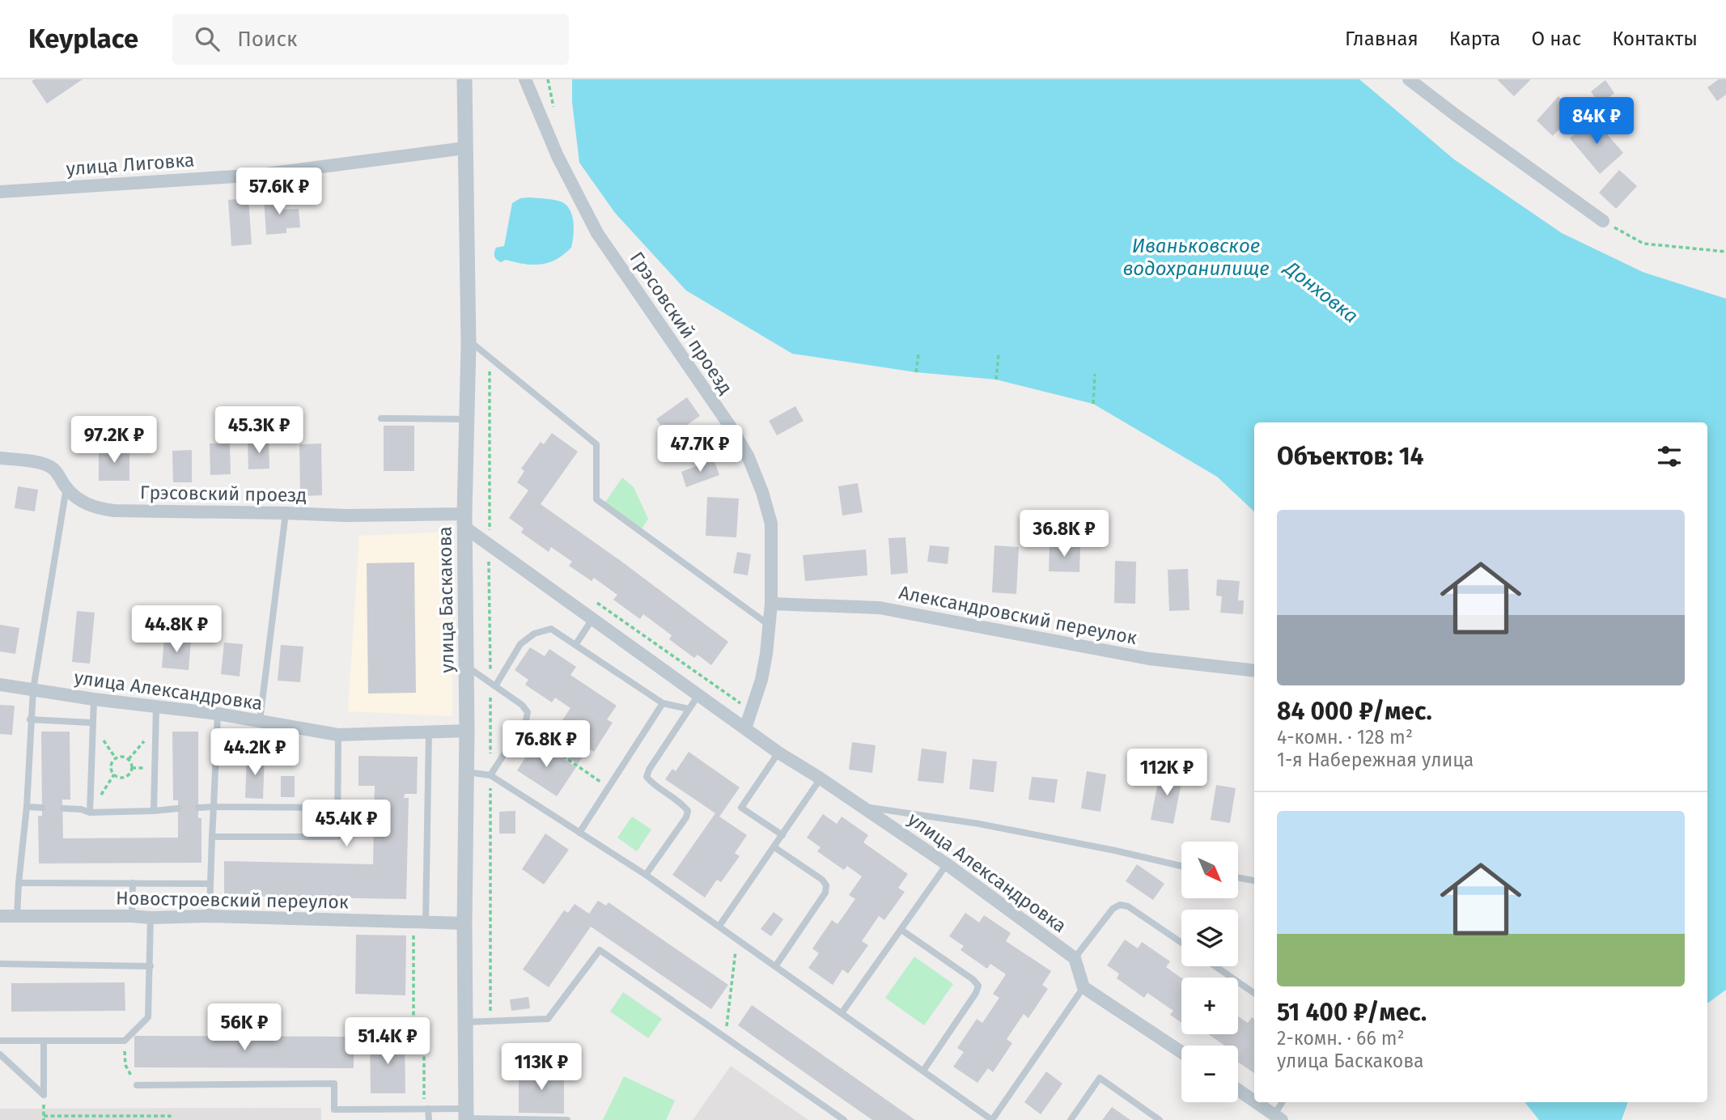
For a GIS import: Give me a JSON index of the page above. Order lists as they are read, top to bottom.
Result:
{
  "streets": {
    "street": [
      "улица Лиговка",
      "Грэсовский проезд",
      "улица Баскакова",
      "Александровский переулок",
      "улица Александровка",
      "Новостроевский переулок"
    ]
  },
  "crossings": [
    ["улица Лиговка", "улица Баскакова"],
    ["Грэсовский проезд", "улица Баскакова"],
    ["Грэсовский проезд", "Александровский переулок"],
    ["Грэсовский проезд", "улица Александровка"],
    ["улица Баскакова", "улица Александровка"],
    ["улица Баскакова", "Новостроевский переулок"]
  ],
  "water": ["Иваньковское водохранилище", "Донховка"],
  "north": "bottom right",
  "page": {
    "header": "Keyplace",
    "search": "Поиск",
    "nav": [
      "Главная",
      "Карта",
      "О нас",
      "Контакты"
    ],
    "price": [
      "84K ₽",
      "57.6K ₽",
      "45.3K ₽",
      "97.2K ₽",
      "47.7K ₽",
      "36.8K ₽",
      "44.8K ₽",
      "76.8K ₽",
      "44.2K ₽",
      "112K ₽",
      "45.4K ₽",
      "56K ₽",
      "51.4K ₽",
      "113K ₽"
    ],
    "heading": "Объектов: 14",
    "list": [
      {
        "name": "84 000 ₽/мес.",
        "note": "4-комн. · 128 m² · 1-я Набережная улица"
      },
      {
        "name": "51 400 ₽/мес.",
        "note": "2-комн. · 66 m² · улица Баскакова"
      }
    ],
    "map_buttons": ["+", "−"]
  }
}
